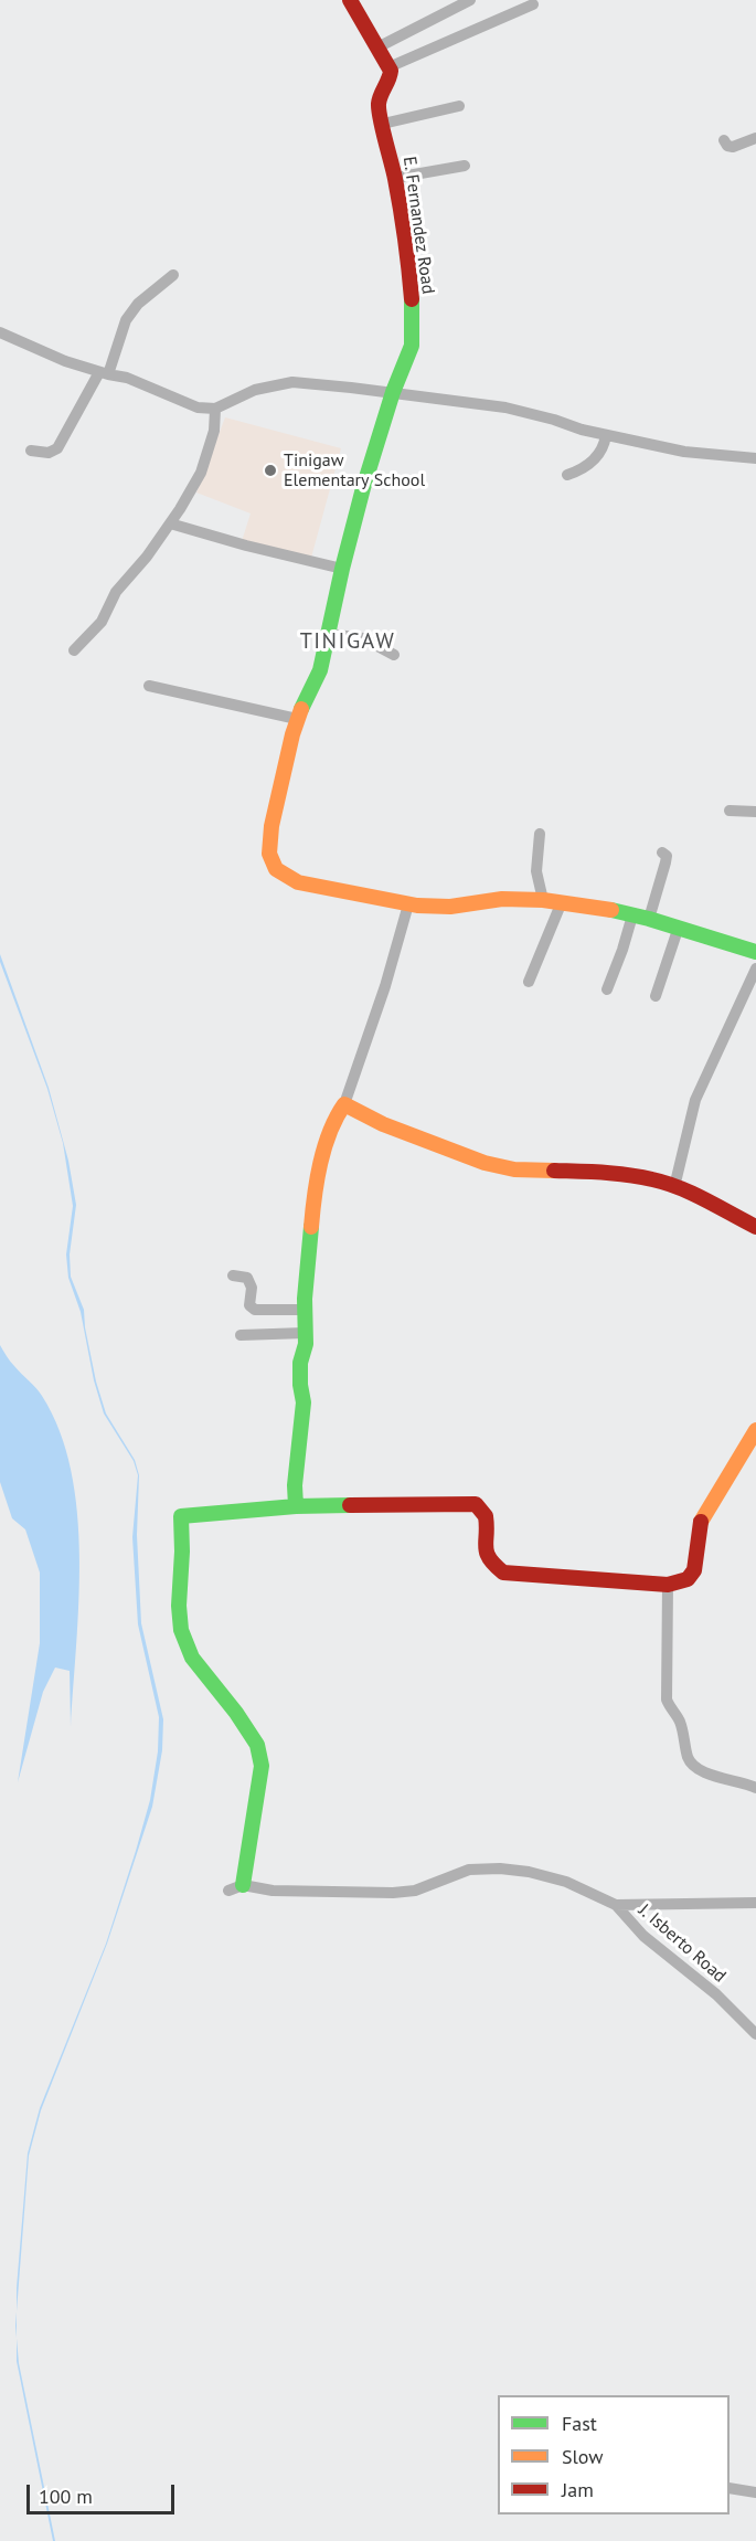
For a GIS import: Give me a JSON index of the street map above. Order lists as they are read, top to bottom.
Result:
{
  "streets": {
    "street": ["E. Fernandez Road", "J. Isberto Road"]
  },
  "districts": ["TINIGAW"],
  "places": ["Tinigaw Elementary School"],
  "legend": ["Fast", "Slow", "Jam"],
  "scale_bar": "100 m"
}
